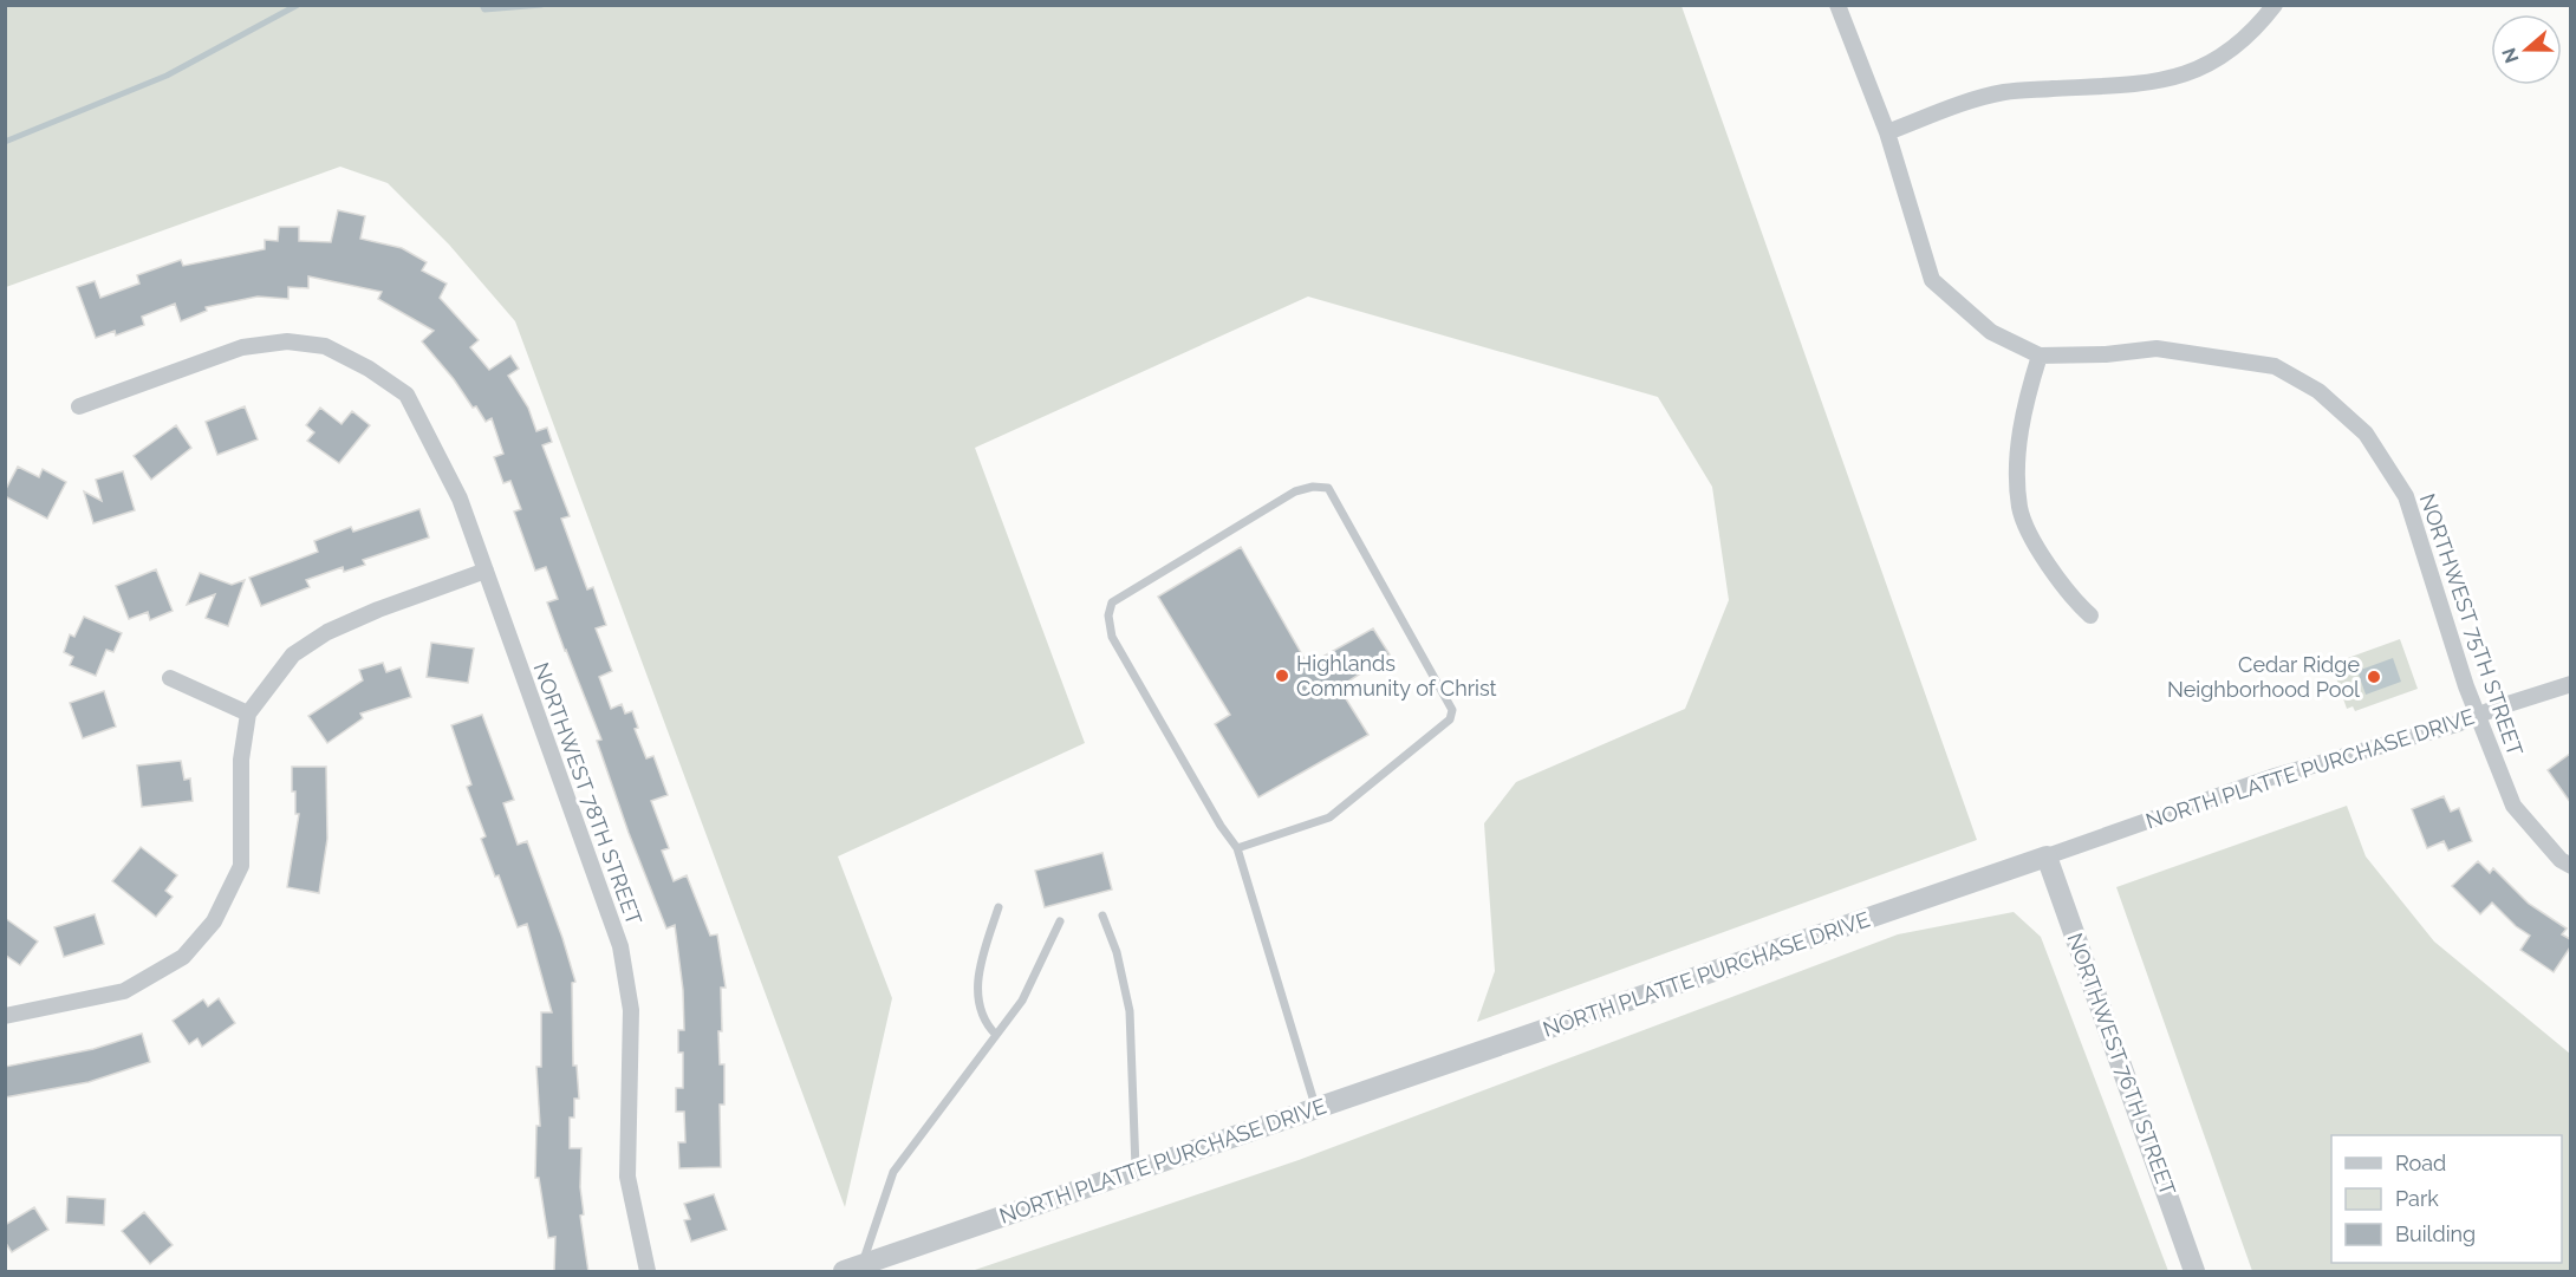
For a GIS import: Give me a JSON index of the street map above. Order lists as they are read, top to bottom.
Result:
{
  "streets": {
    "street": [
      "NORTHWEST 75TH STREET",
      "NORTH PLATTE PURCHASE DRIVE",
      "NORTHWEST 78TH STREET",
      "NORTHWEST 76TH STREET"
    ]
  },
  "crossings": [
    ["NORTHWEST 75TH STREET", "NORTH PLATTE PURCHASE DRIVE"],
    ["NORTH PLATTE PURCHASE DRIVE", "NORTHWEST 76TH STREET"]
  ],
  "places": ["Highlands Community of Christ", "Cedar Ridge Neighborhood Pool"],
  "legend": ["Road", "Park", "Building"],
  "north": "left"
}
